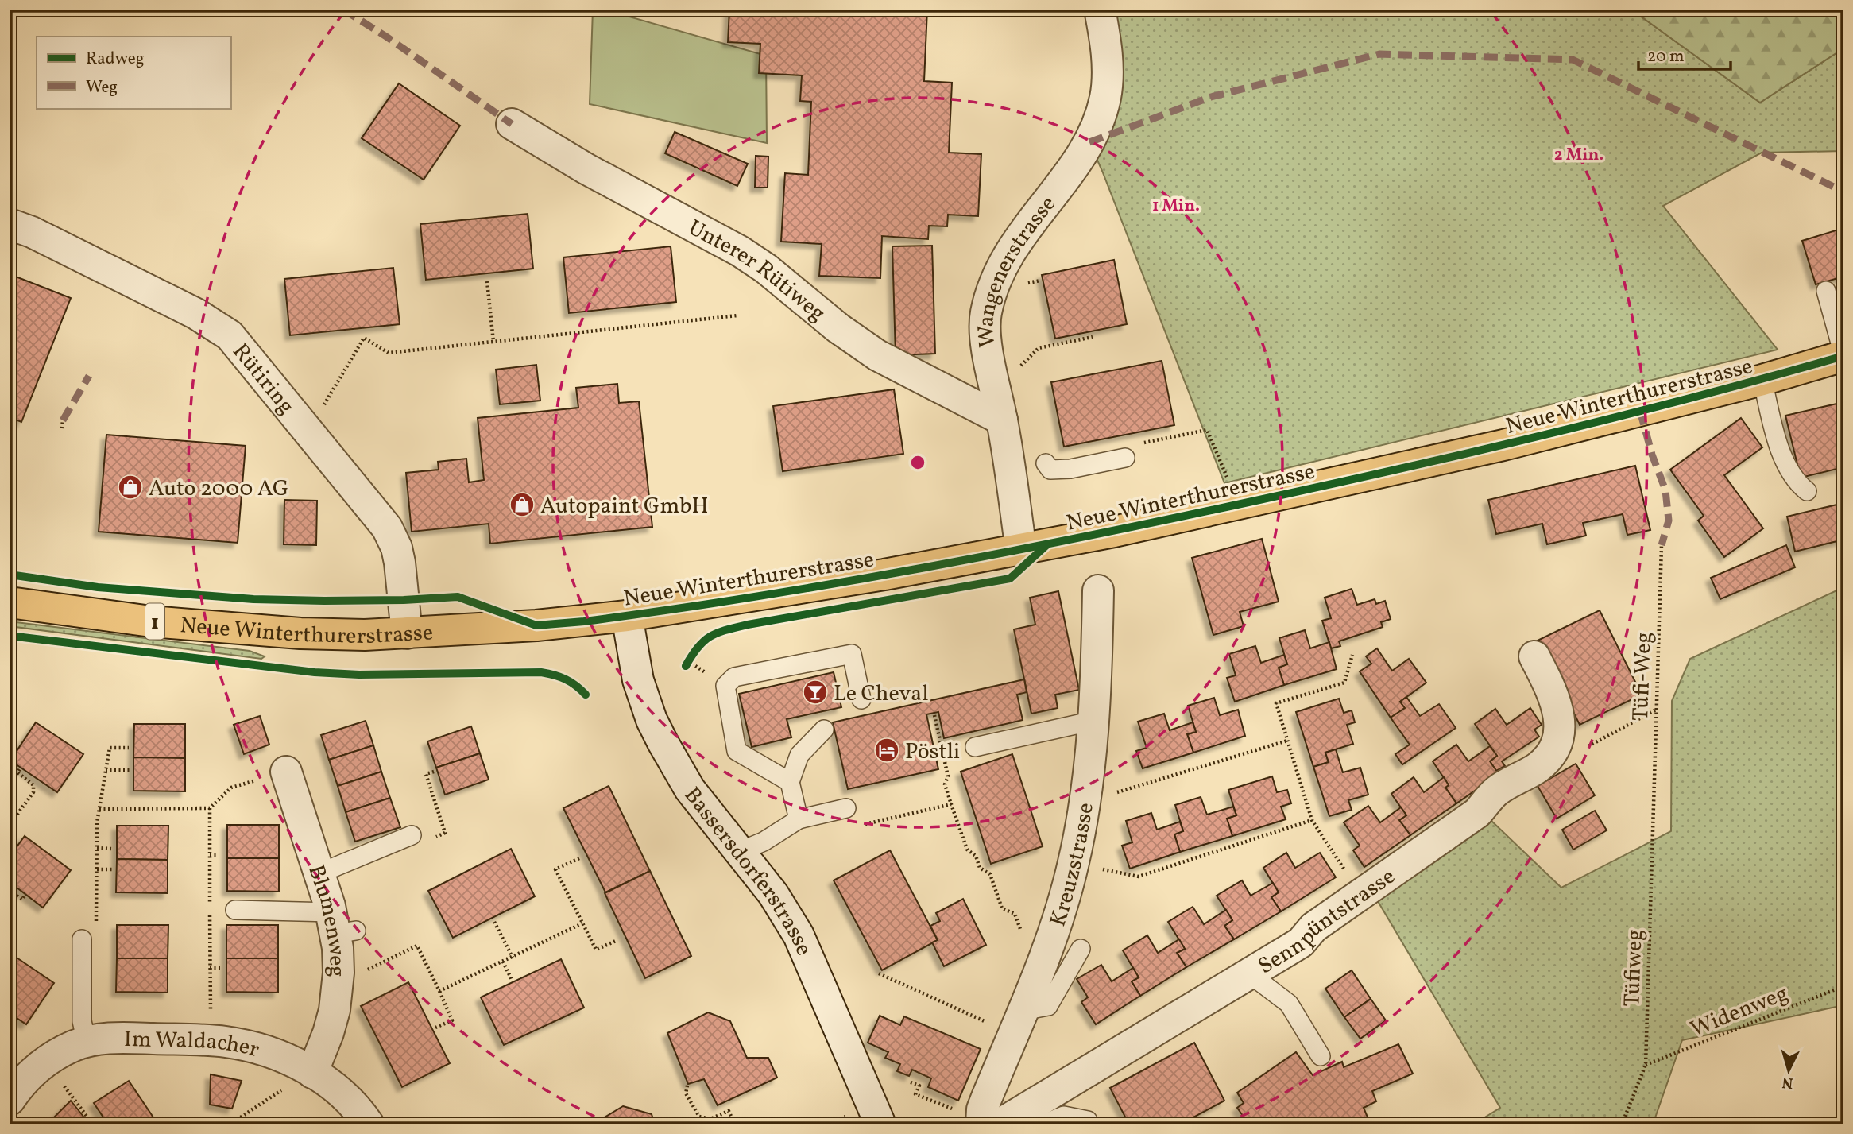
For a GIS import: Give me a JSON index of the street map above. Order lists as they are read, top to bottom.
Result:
{
  "streets": {
    "main road": ["Neue Winterthurerstrasse", "1"],
    "street": [
      "Unterer Rütiweg",
      "Wangenerstrasse",
      "Rütiring",
      "Kreuzstrasse",
      "Bassersdorferstrasse",
      "Sennpüntstrasse",
      "Blumenweg",
      "Im Waldacher"
    ],
    "path": ["Tüfi-Weg", "Tüfiweg", "Widenweg"]
  },
  "crossings": [
    ["Unterer Rütiweg", "Wangenerstrasse"],
    ["Wangenerstrasse", "Neue Winterthurerstrasse"],
    ["Rütiring", "Neue Winterthurerstrasse"],
    ["Neue Winterthurerstrasse", "Bassersdorferstrasse"],
    ["Tüfi-Weg", "Tüfiweg"],
    ["Kreuzstrasse", "Sennpüntstrasse"],
    ["Blumenweg", "Im Waldacher"],
    ["Tüfiweg", "Widenweg"]
  ],
  "places": {
    "shop": ["Auto 2000 AG", "Autopaint GmbH"],
    "bar": ["Le Cheval"],
    "hotel": ["Pöstli"]
  },
  "legend": ["Radweg", "Weg"],
  "scale_bar": "20 m",
  "north": "bottom",
  "rings": ["2 Min.", "1 Min."]
}
